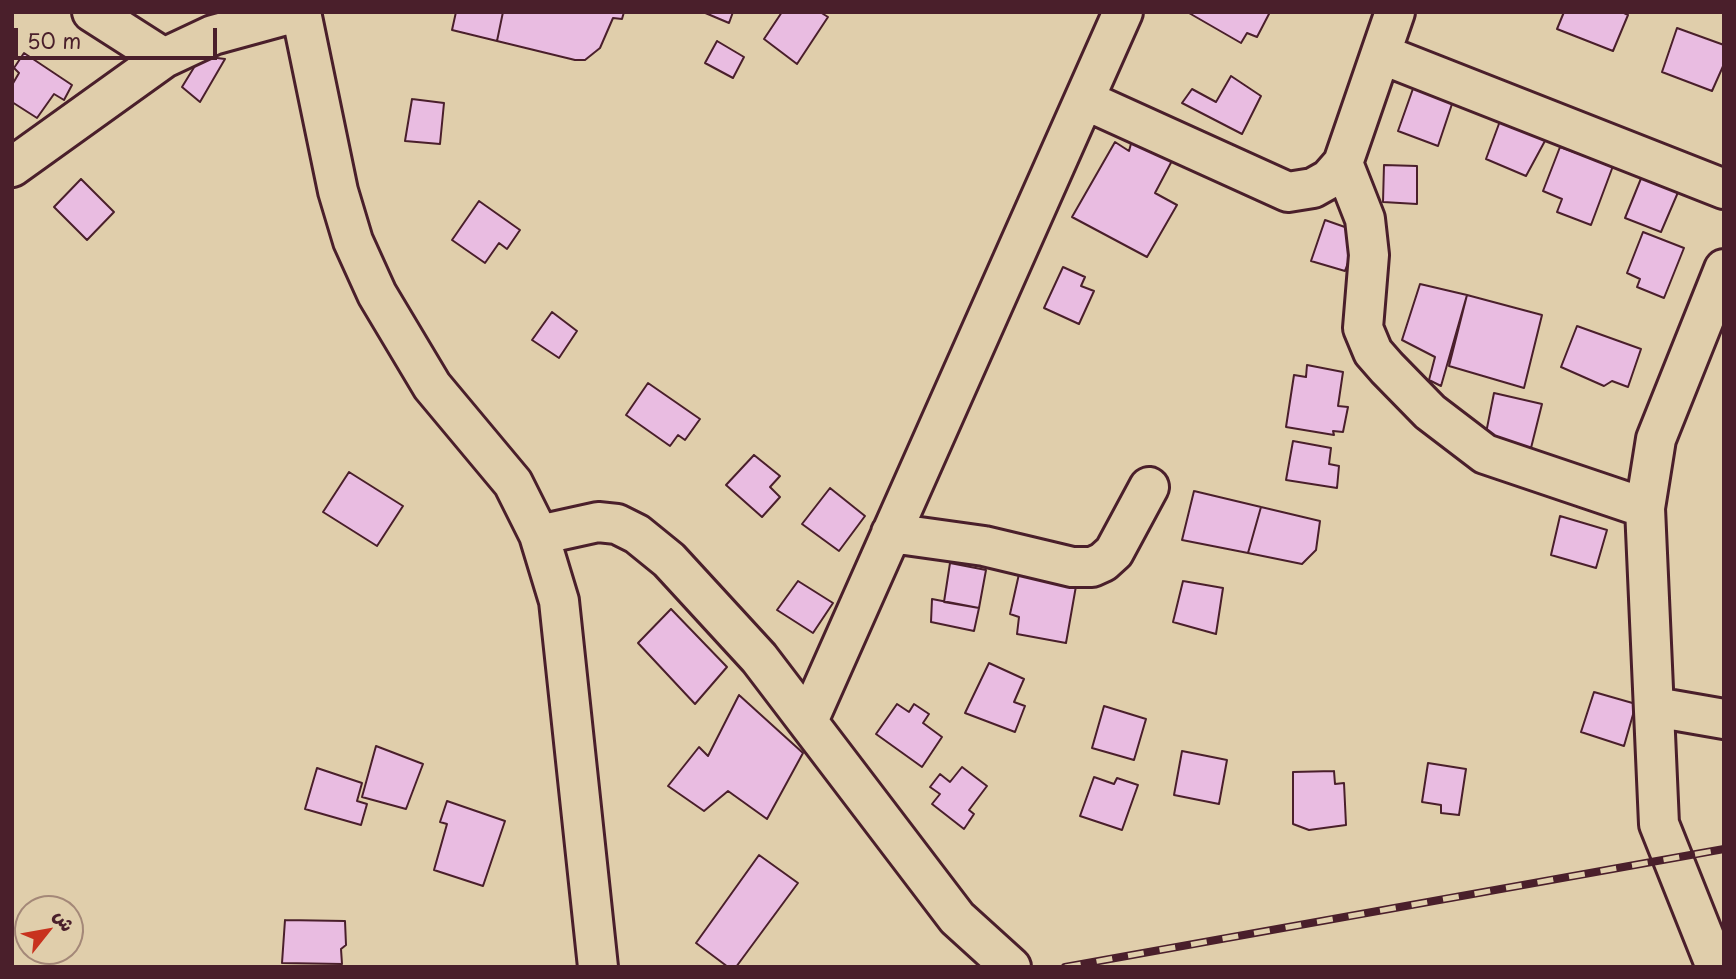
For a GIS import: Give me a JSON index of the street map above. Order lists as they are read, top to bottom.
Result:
{
  "scale_bar": "50 m",
  "north": "top right"
}
